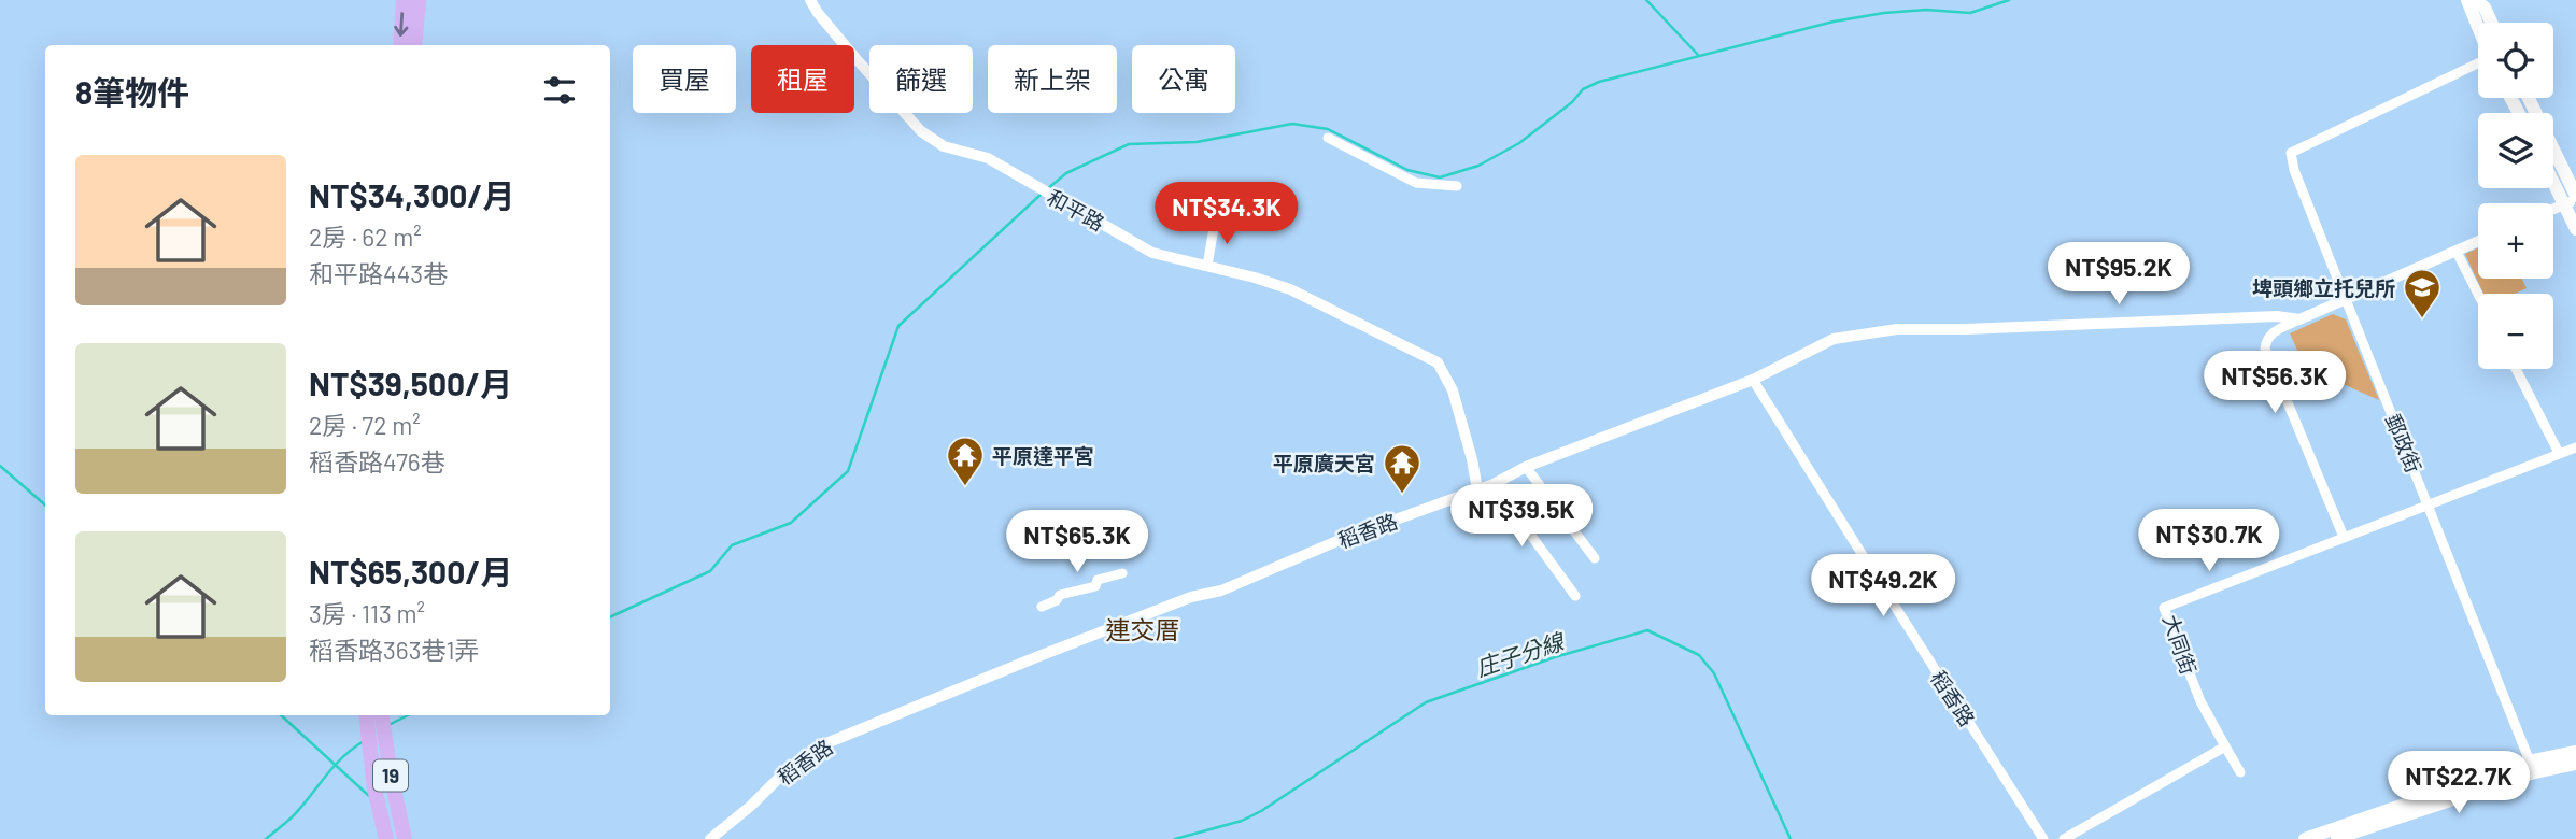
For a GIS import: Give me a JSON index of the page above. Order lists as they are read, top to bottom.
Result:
{
  "streets": {
    "main road": ["19"],
    "street": [
      "和平路",
      "郵政街",
      "稻香路",
      "大同街"
    ]
  },
  "crossings": [
    ["和平路", "稻香路"],
    ["郵政街", "大同街"]
  ],
  "districts": ["連交厝"],
  "water": ["庄子分線"],
  "places": {
    "school or university": ["埤頭鄉立托兒所"],
    "temple": ["平原達平宮", "平原廣天宮"]
  },
  "page": {
    "map_buttons": ["+", "−"],
    "chip": [
      "買屋",
      "租屋",
      "篩選",
      "新上架",
      "公寓"
    ],
    "heading": "8筆物件",
    "list": [
      {
        "name": "NT$34,300/月",
        "note": "2房 · 62 m² · 和平路443巷"
      },
      {
        "name": "NT$39,500/月",
        "note": "2房 · 72 m² · 稻香路476巷"
      },
      {
        "name": "NT$65,300/月",
        "note": "3房 · 113 m² · 稻香路363巷1弄"
      }
    ],
    "price": [
      "NT$34.3K",
      "NT$95.2K",
      "NT$56.3K",
      "NT$39.5K",
      "NT$30.7K",
      "NT$65.3K",
      "NT$49.2K",
      "NT$22.7K"
    ]
  }
}
